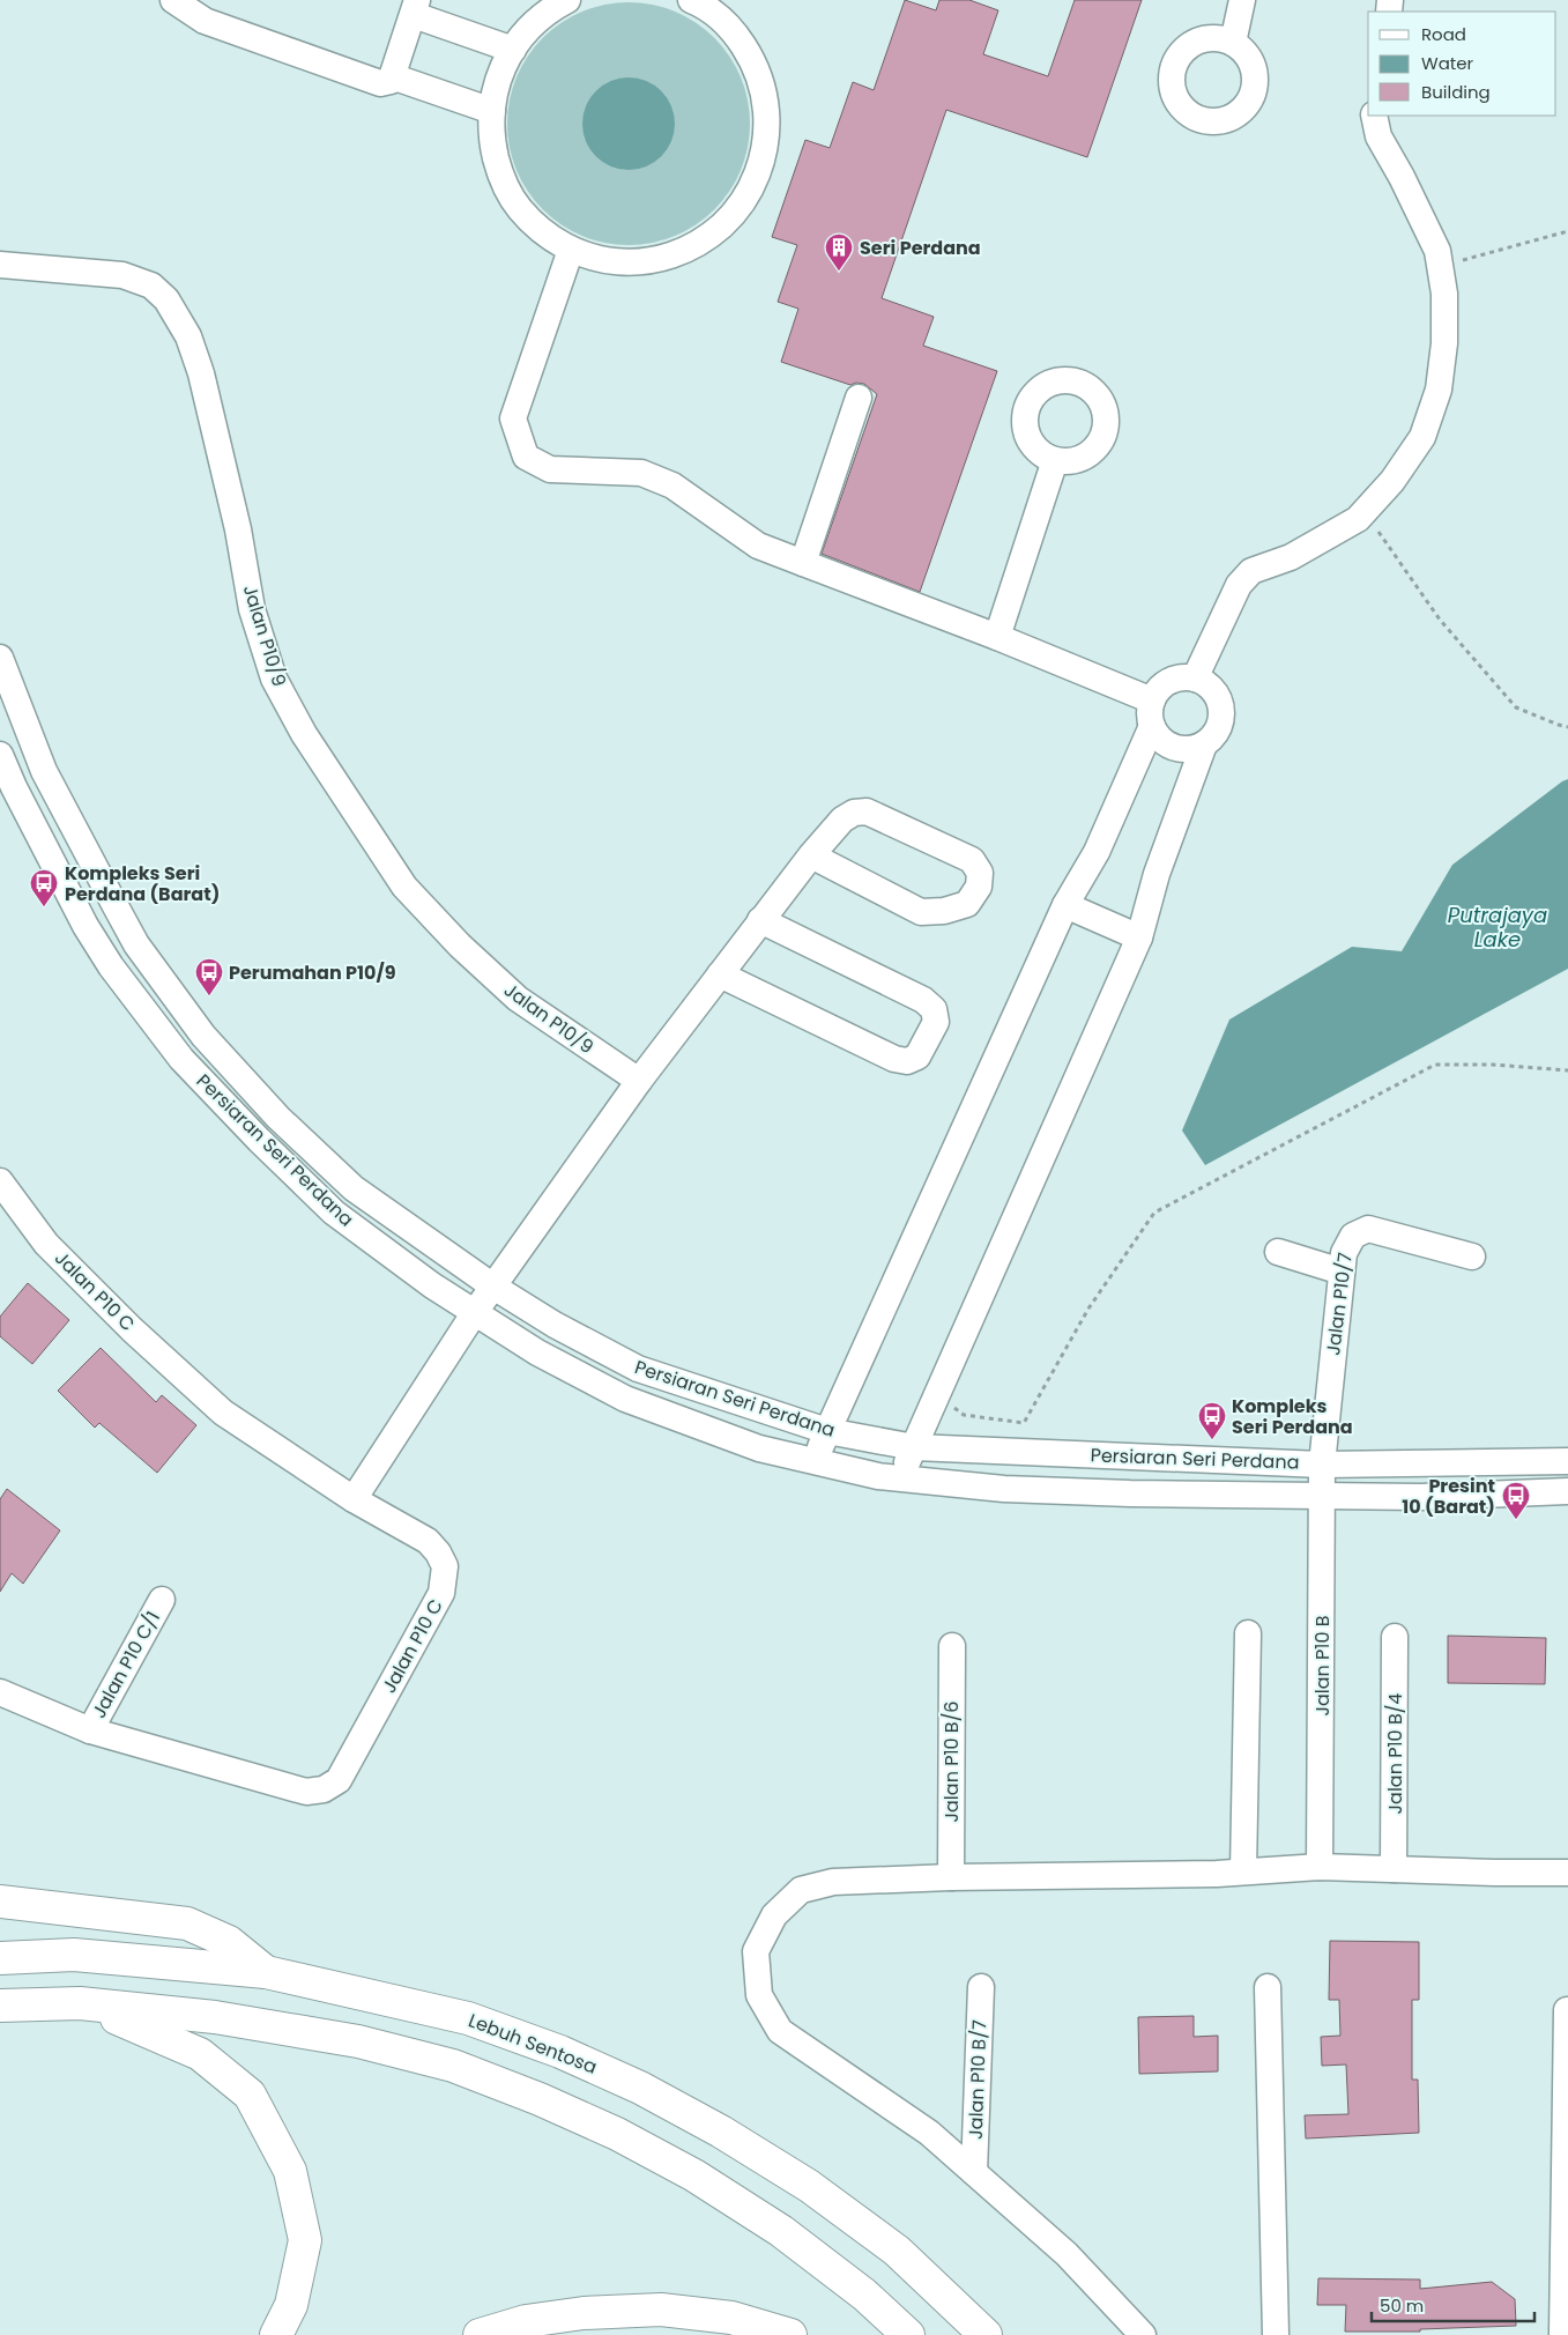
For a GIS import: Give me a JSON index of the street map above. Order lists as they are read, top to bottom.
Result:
{
  "streets": {
    "main road": ["Lebuh Sentosa"],
    "street": [
      "Jalan P10/9",
      "Persiaran Seri Perdana",
      "Jalan P10 C",
      "Jalan P10/7",
      "Jalan P10 C/1",
      "Jalan P10 B",
      "Jalan P10 B/4",
      "Jalan P10 B/6",
      "Jalan P10 B/7"
    ]
  },
  "crossings": [
    ["Persiaran Seri Perdana", "Jalan P10/7"],
    ["Persiaran Seri Perdana", "Jalan P10 B"],
    ["Jalan P10 C", "Jalan P10 C/1"],
    ["Jalan P10/7", "Jalan P10 B"]
  ],
  "water": ["Putrajaya Lake"],
  "places": {
    "building": ["Seri Perdana"],
    "bus stop": [
      "Kompleks Seri Perdana (Barat)",
      "Perumahan P10/9",
      "Kompleks Seri Perdana",
      "Presint 10 (Barat)"
    ]
  },
  "legend": ["Road", "Water", "Building"],
  "scale_bar": "50 m"
}
